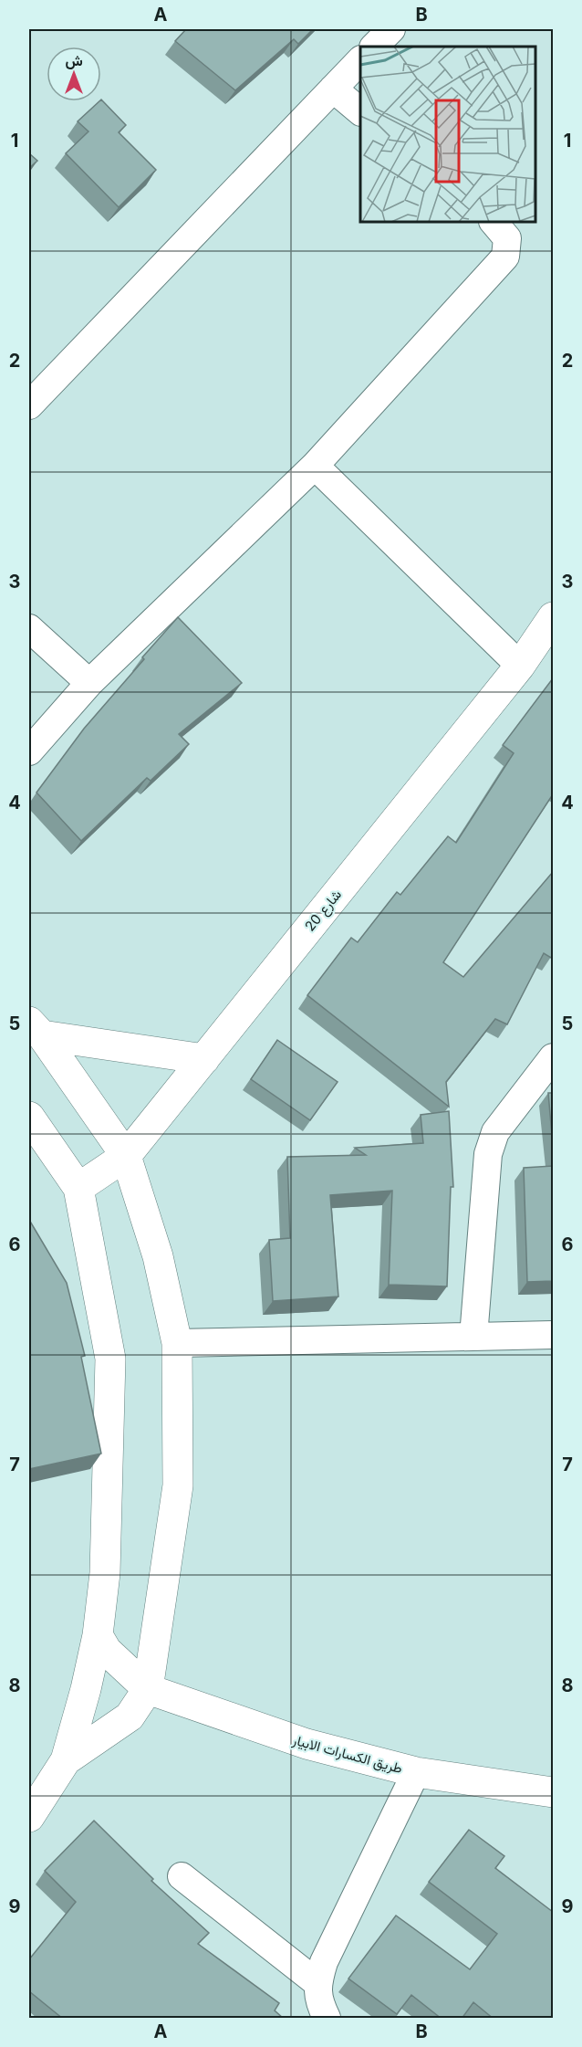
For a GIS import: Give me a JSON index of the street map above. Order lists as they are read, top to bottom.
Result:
{
  "streets": {
    "street": ["شارع 20", "طريق الكسارات الابيار"]
  },
  "north": "top",
  "grid": {
    "columns": ["A", "B"],
    "rows": [
      "1",
      "2",
      "3",
      "4",
      "5",
      "6",
      "7",
      "8",
      "9"
    ]
  }
}
